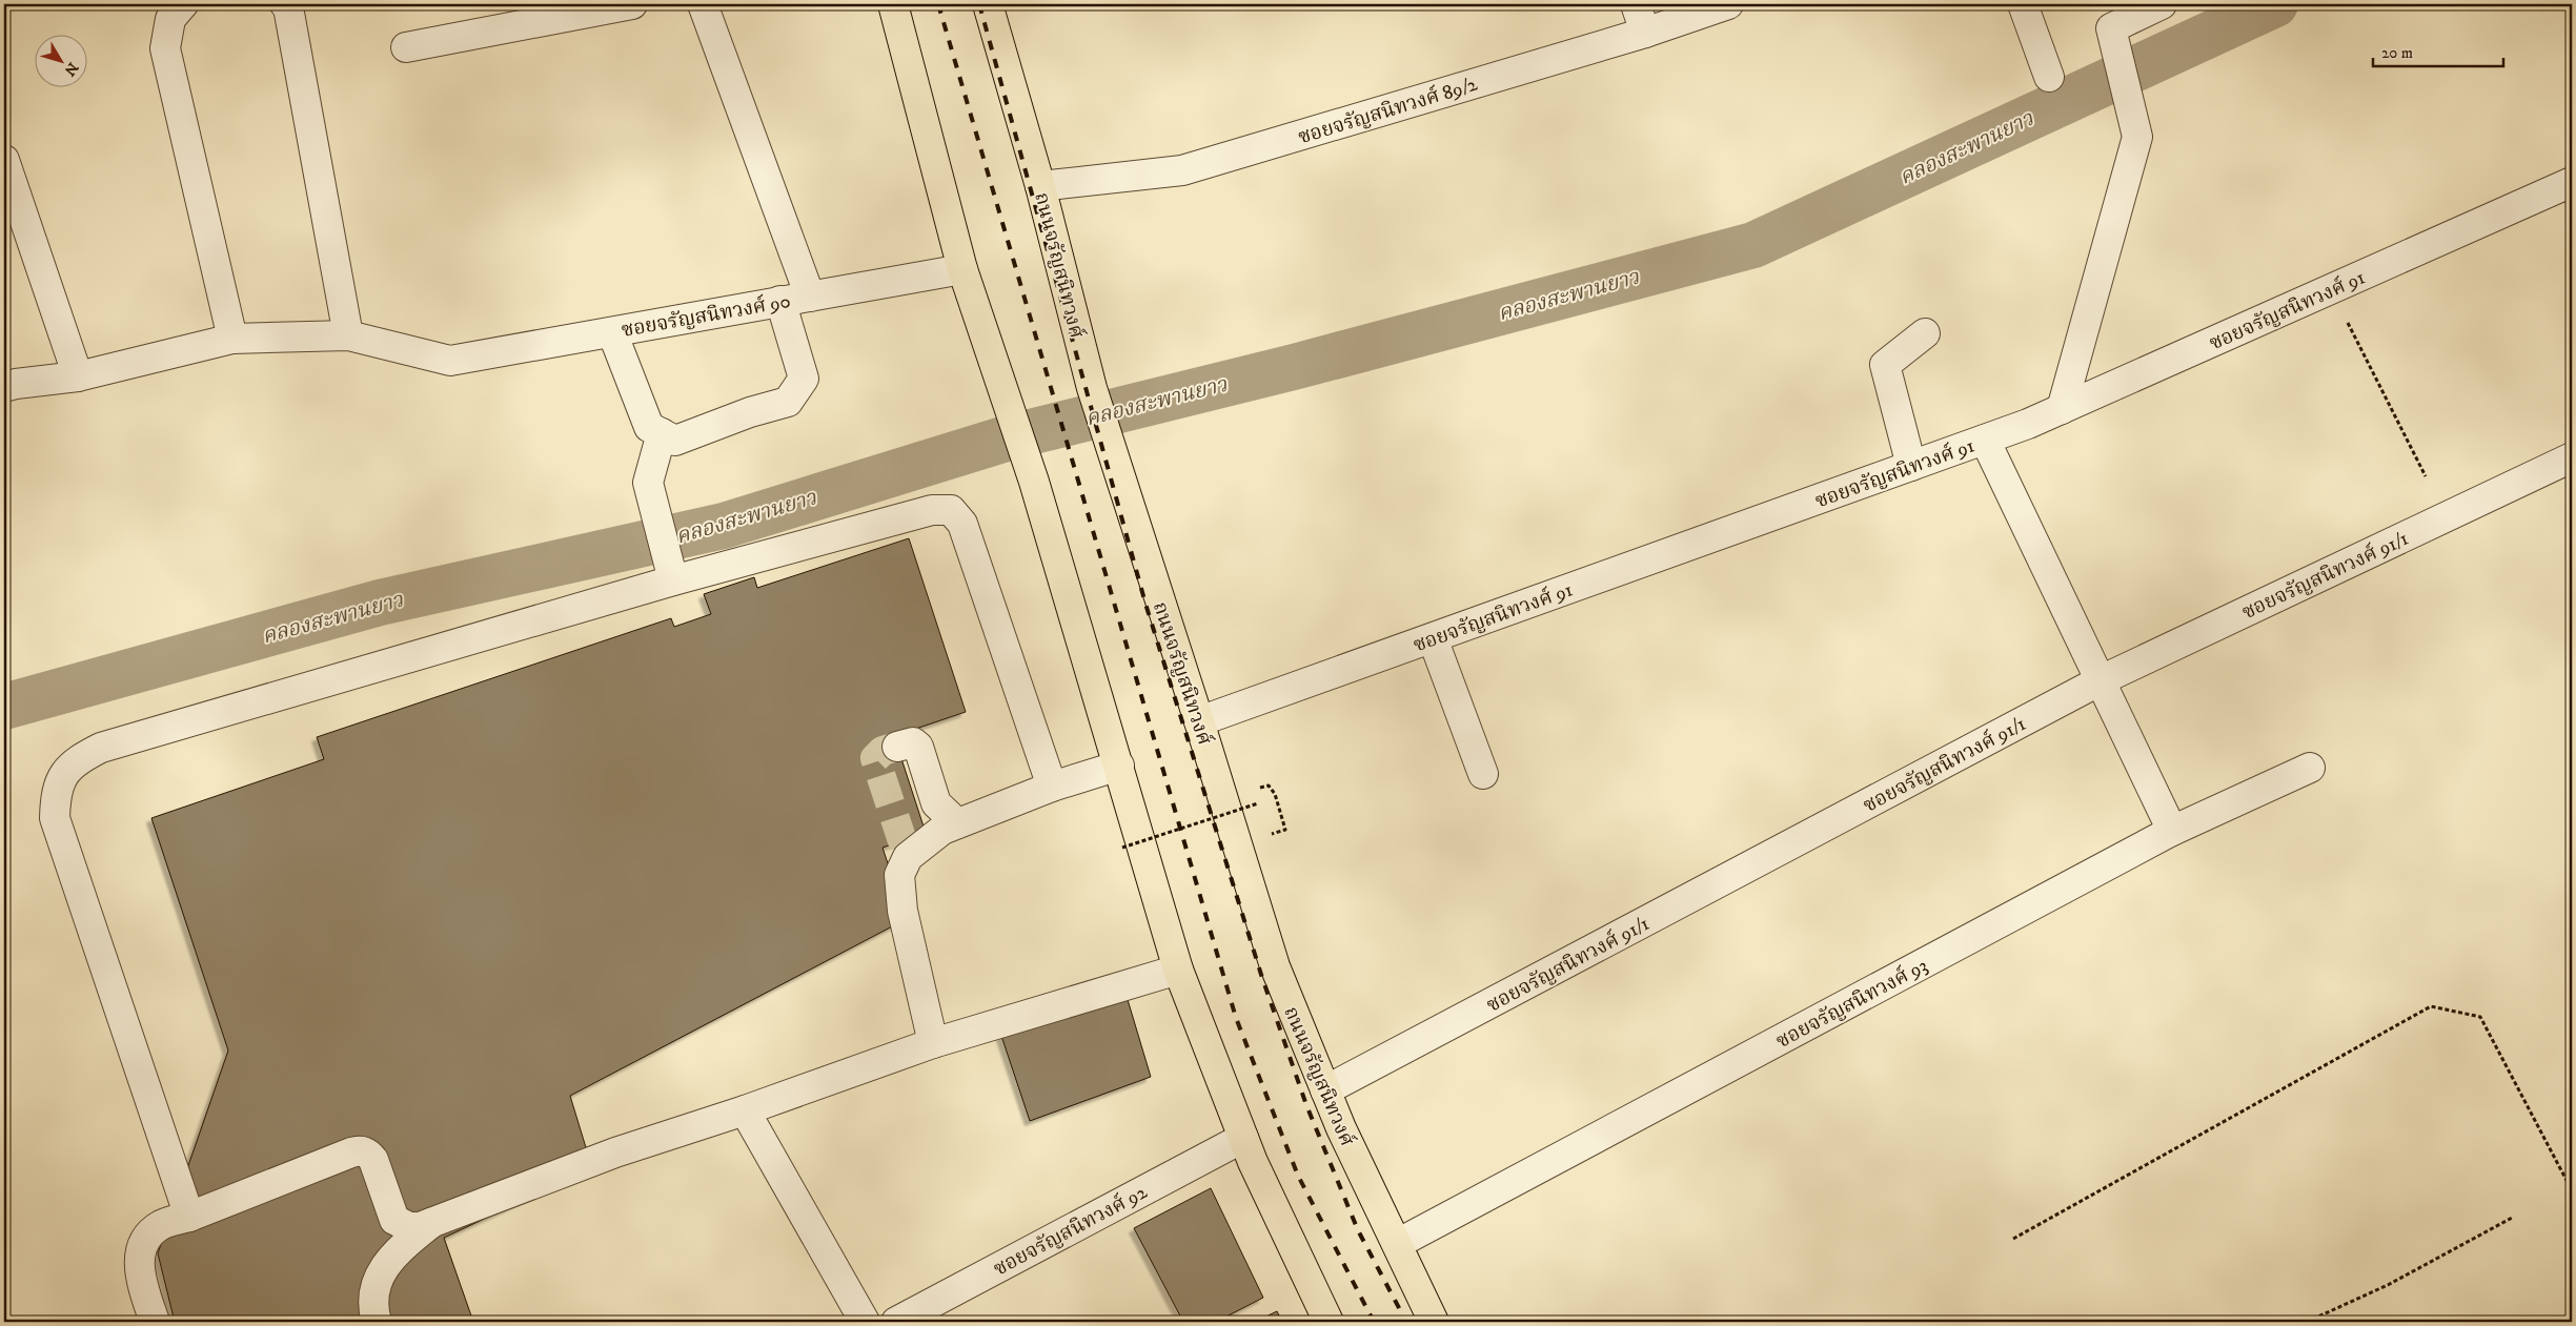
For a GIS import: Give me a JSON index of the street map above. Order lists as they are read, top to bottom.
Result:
{
  "streets": {
    "main road": ["ถนนจรัญสนิทวงศ์"],
    "street": [
      "ซอยจรัญสนิทวงศ์ 89/2",
      "ซอยจรัญสนิทวงศ์ 91",
      "ซอยจรัญสนิทวงศ์ 90",
      "ซอยจรัญสนิทวงศ์ 91/1",
      "ซอยจรัญสนิทวงศ์ 93",
      "ซอยจรัญสนิทวงศ์ 92"
    ]
  },
  "crossings": [
    ["ซอยจรัญสนิทวงศ์ 89/2", "ถนนจรัญสนิทวงศ์"],
    ["ถนนจรัญสนิทวงศ์", "ซอยจรัญสนิทวงศ์ 91"],
    ["ถนนจรัญสนิทวงศ์", "ซอยจรัญสนิทวงศ์ 91/1"],
    ["ถนนจรัญสนิทวงศ์", "ซอยจรัญสนิทวงศ์ 93"]
  ],
  "water": ["คลองสะพานยาว"],
  "scale_bar": "20 m",
  "north": "bottom right"
}
